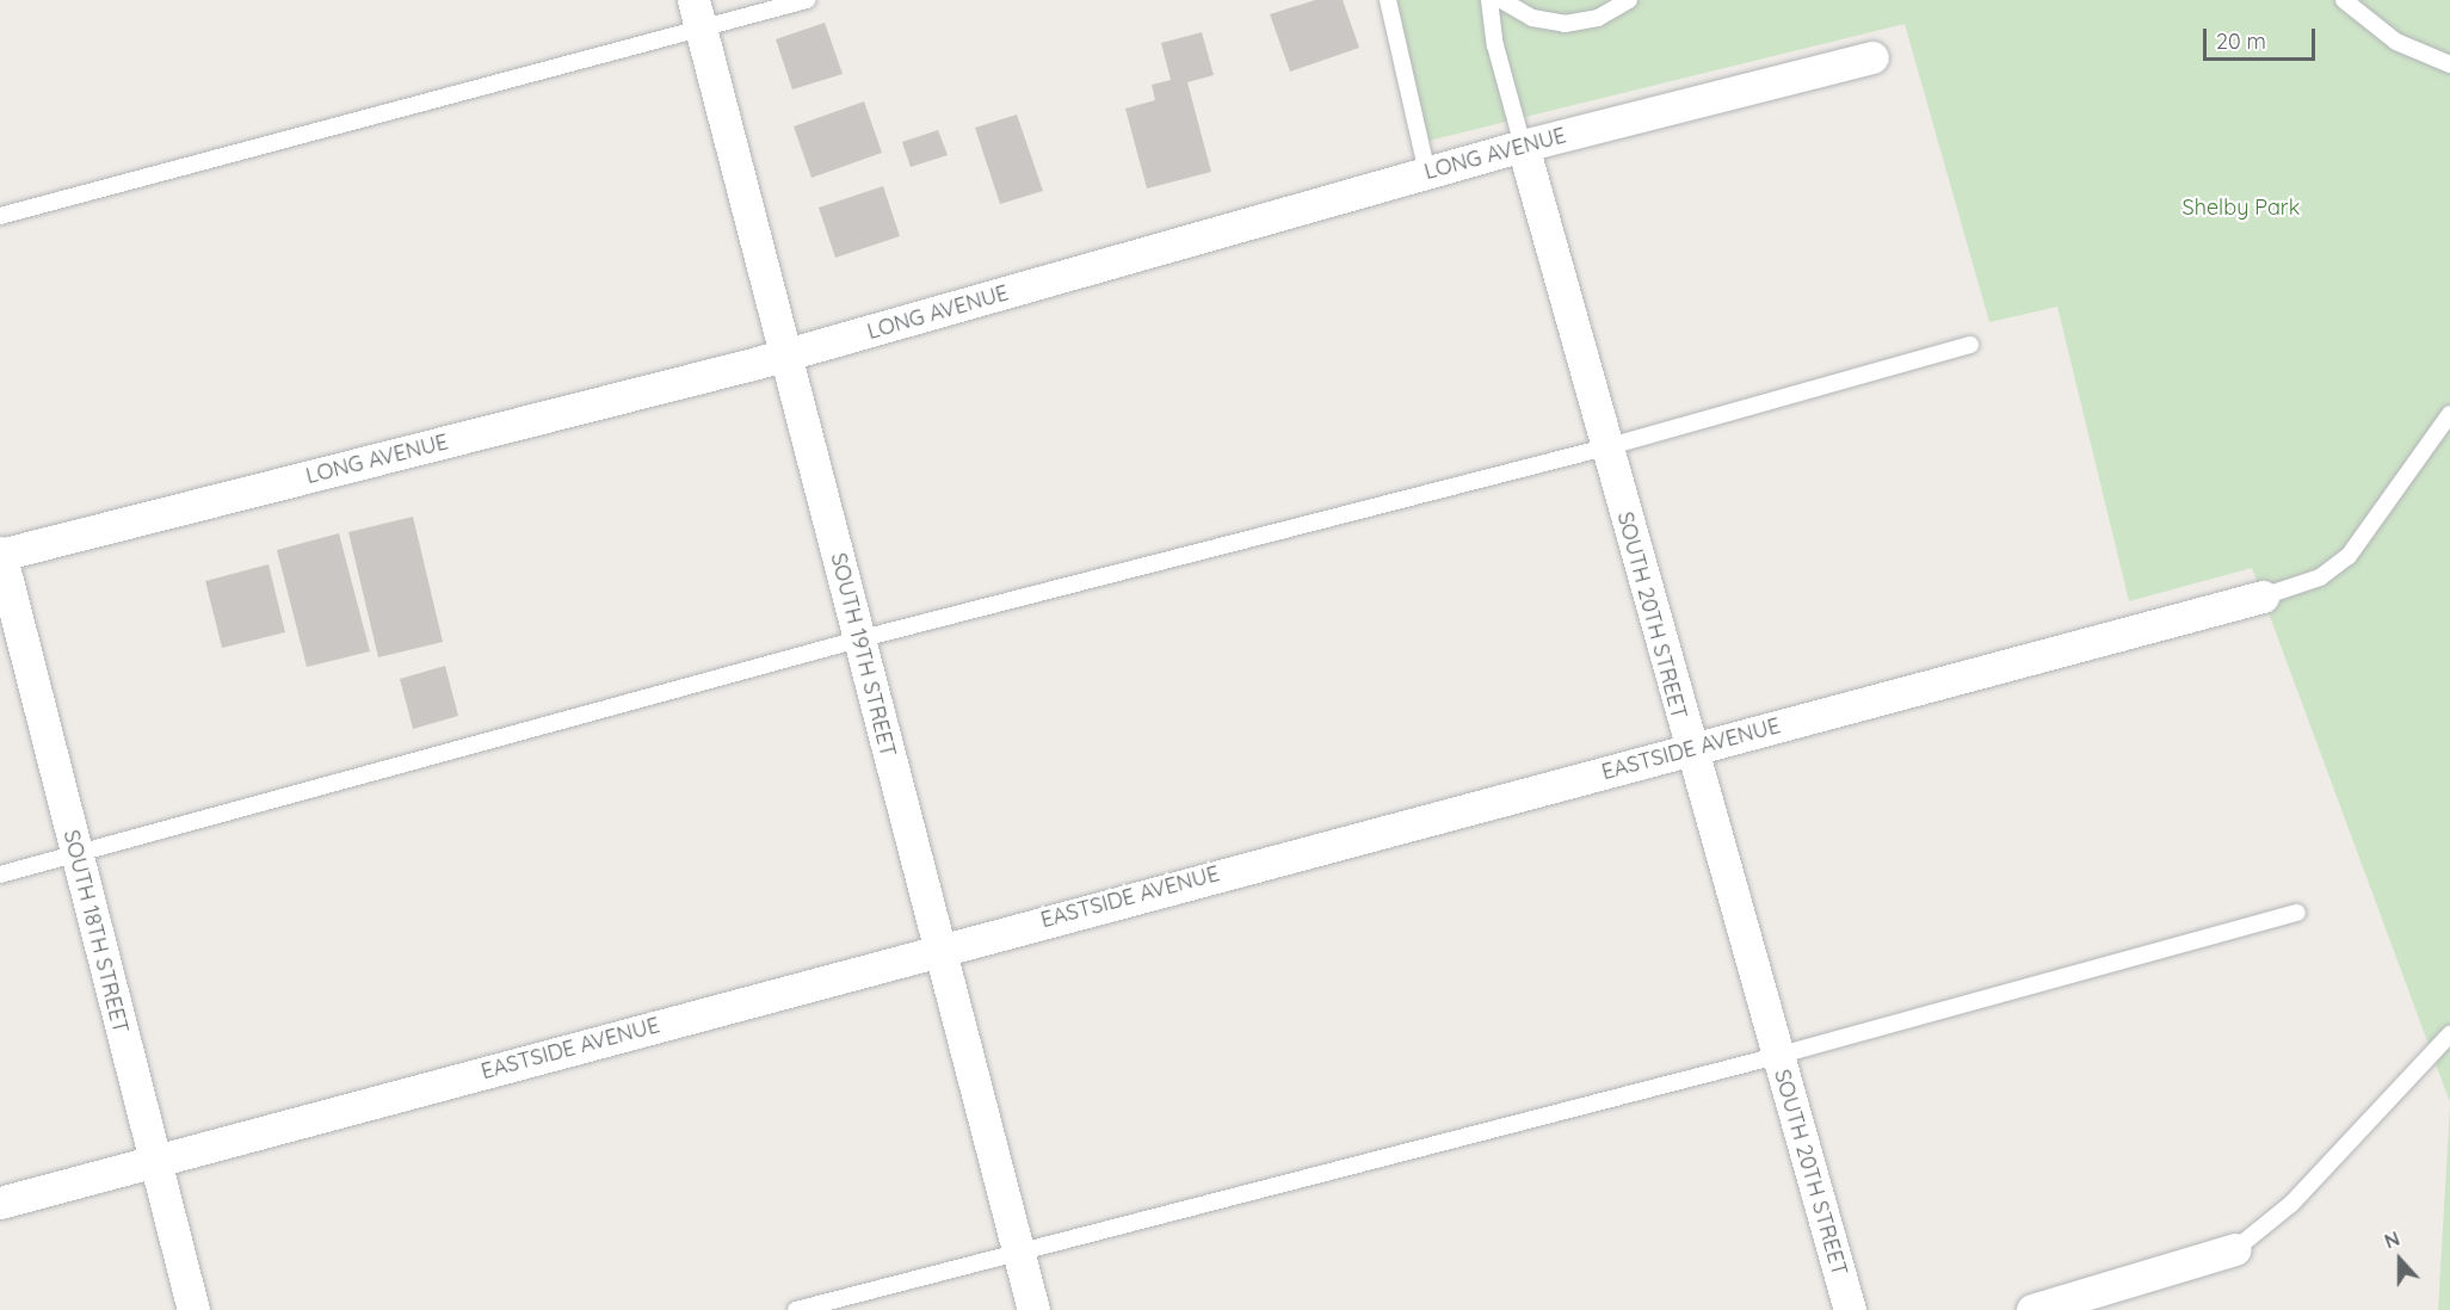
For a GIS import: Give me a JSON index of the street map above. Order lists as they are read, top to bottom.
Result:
{
  "streets": {
    "street": [
      "LONG AVENUE",
      "SOUTH 20TH STREET",
      "SOUTH 19TH STREET",
      "EASTSIDE AVENUE",
      "SOUTH 18TH STREET"
    ]
  },
  "crossings": [
    ["LONG AVENUE", "SOUTH 20TH STREET"],
    ["LONG AVENUE", "SOUTH 19TH STREET"],
    ["LONG AVENUE", "SOUTH 18TH STREET"],
    ["SOUTH 20TH STREET", "EASTSIDE AVENUE"],
    ["SOUTH 19TH STREET", "EASTSIDE AVENUE"],
    ["EASTSIDE AVENUE", "SOUTH 18TH STREET"]
  ],
  "parks": ["Shelby Park"],
  "scale_bar": "20 m",
  "north": "top"
}
